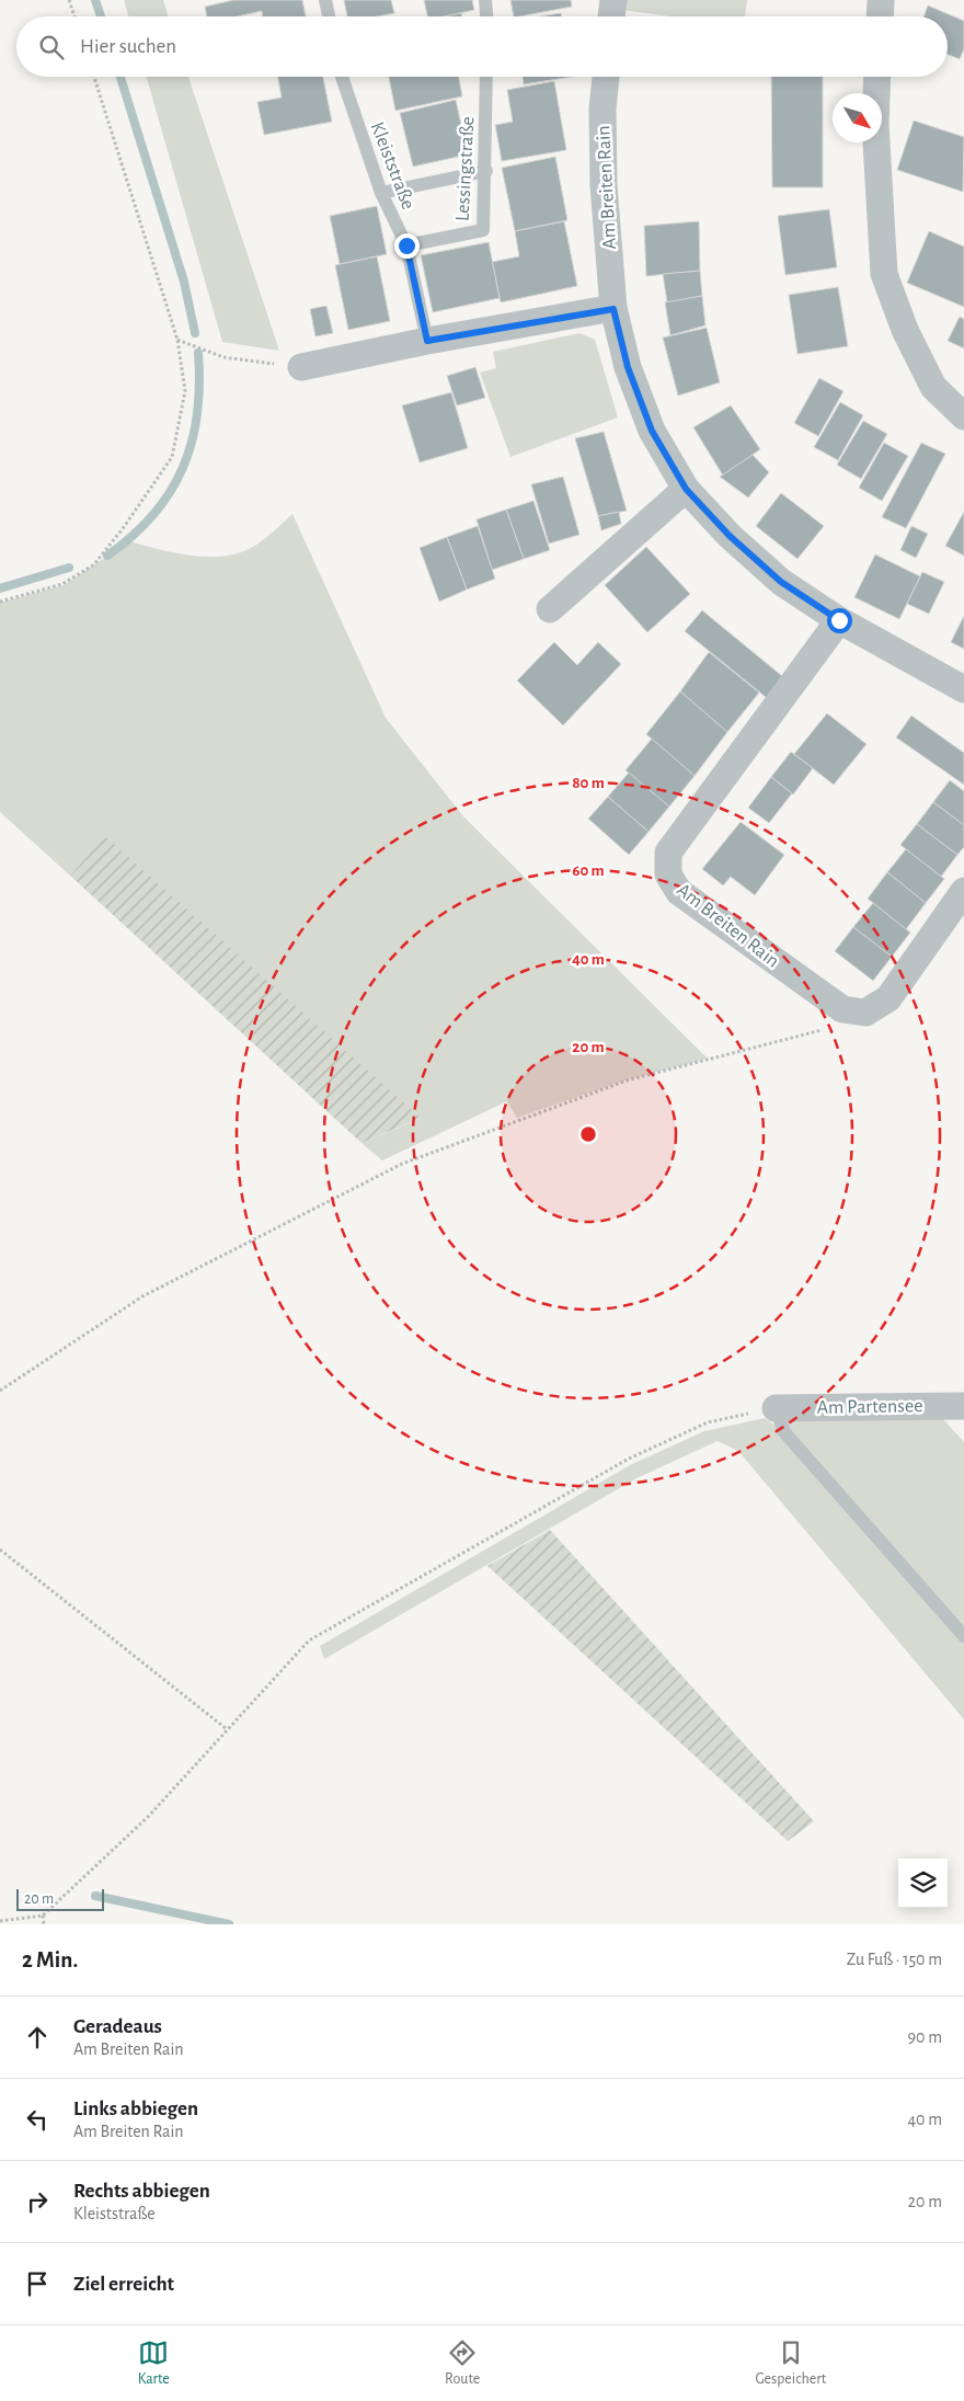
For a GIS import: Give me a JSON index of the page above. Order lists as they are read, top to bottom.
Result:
{
  "streets": {
    "street": ["Am Breiten Rain", "Am Partensee"],
    "lane": ["Kleiststraße", "Lessingstraße"]
  },
  "crossings": [
    ["Kleiststraße", "Lessingstraße"]
  ],
  "scale_bar": "20 m",
  "north": "bottom right",
  "page": {
    "search": "Hier suchen",
    "scale": "20 m",
    "heading": ["2 Min.", "Zu Fuß · 150 m"],
    "list": [
      ["Geradeaus", "Am Breiten Rain", "90 m"],
      ["Links abbiegen", "Am Breiten Rain", "40 m"],
      ["Rechts abbiegen", "Kleiststraße", "20 m"],
      "Ziel erreicht"
    ],
    "nav": ["Karte", "Route", "Gespeichert"]
  },
  "rings": [
    "80 m",
    "60 m",
    "40 m",
    "20 m"
  ]
}
